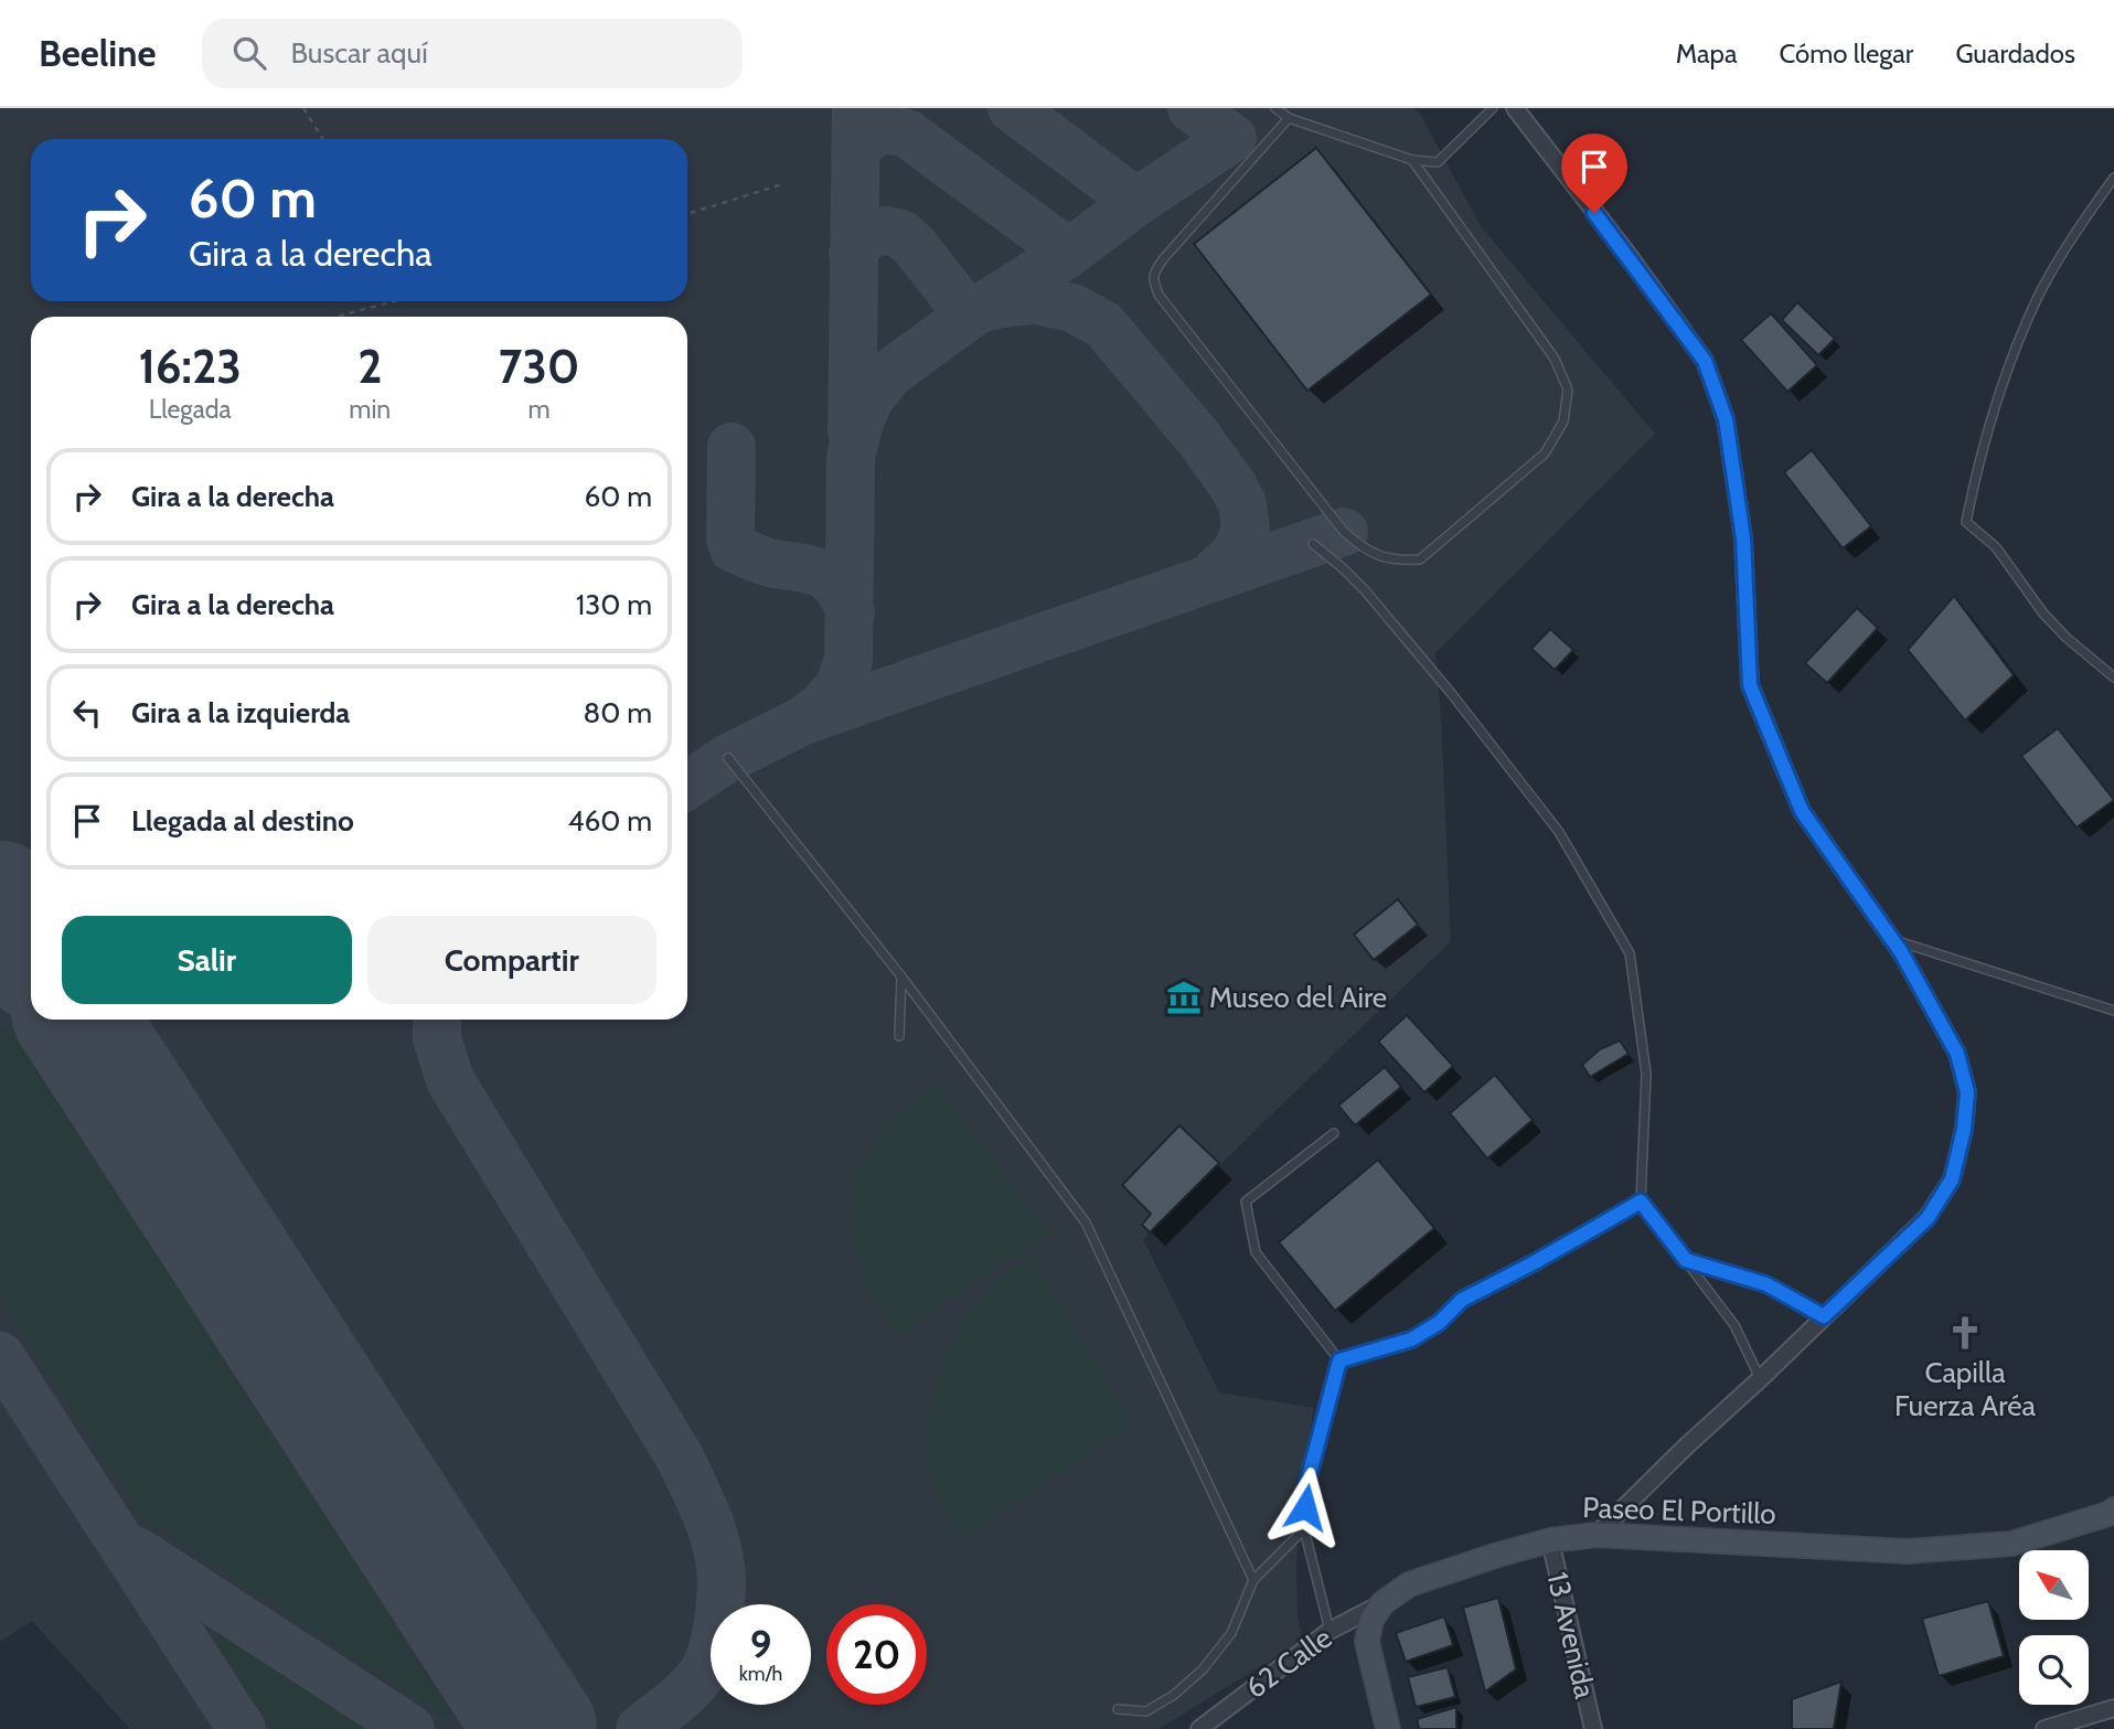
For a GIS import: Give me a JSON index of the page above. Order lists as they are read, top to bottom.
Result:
{
  "streets": {
    "main road": ["Paseo El Portillo"],
    "street": ["13 Avenida", "62 Calle"]
  },
  "crossings": [
    ["Paseo El Portillo", "13 Avenida"],
    ["Paseo El Portillo", "62 Calle"]
  ],
  "places": {
    "museum": ["Museo del Aire"],
    "church": ["Capilla Fuerza Aréa"]
  },
  "north": "top left",
  "page": {
    "header": "Beeline",
    "search": "Buscar aquí",
    "nav": ["Mapa", "Cómo llegar", "Guardados"],
    "turn": ["60 m", "Gira a la derecha"],
    "eta": [
      "16:23",
      "Llegada",
      "2",
      "min",
      "730",
      "m"
    ],
    "list": [
      {
        "name": "Gira a la derecha",
        "value": "60 m"
      },
      {
        "name": "Gira a la derecha",
        "value": "130 m"
      },
      {
        "name": "Gira a la izquierda",
        "value": "80 m"
      },
      {
        "name": "Llegada al destino",
        "value": "460 m"
      }
    ],
    "buttons": ["Salir", "Compartir"],
    "speed": "9 km/h",
    "limit": "20"
  }
}
